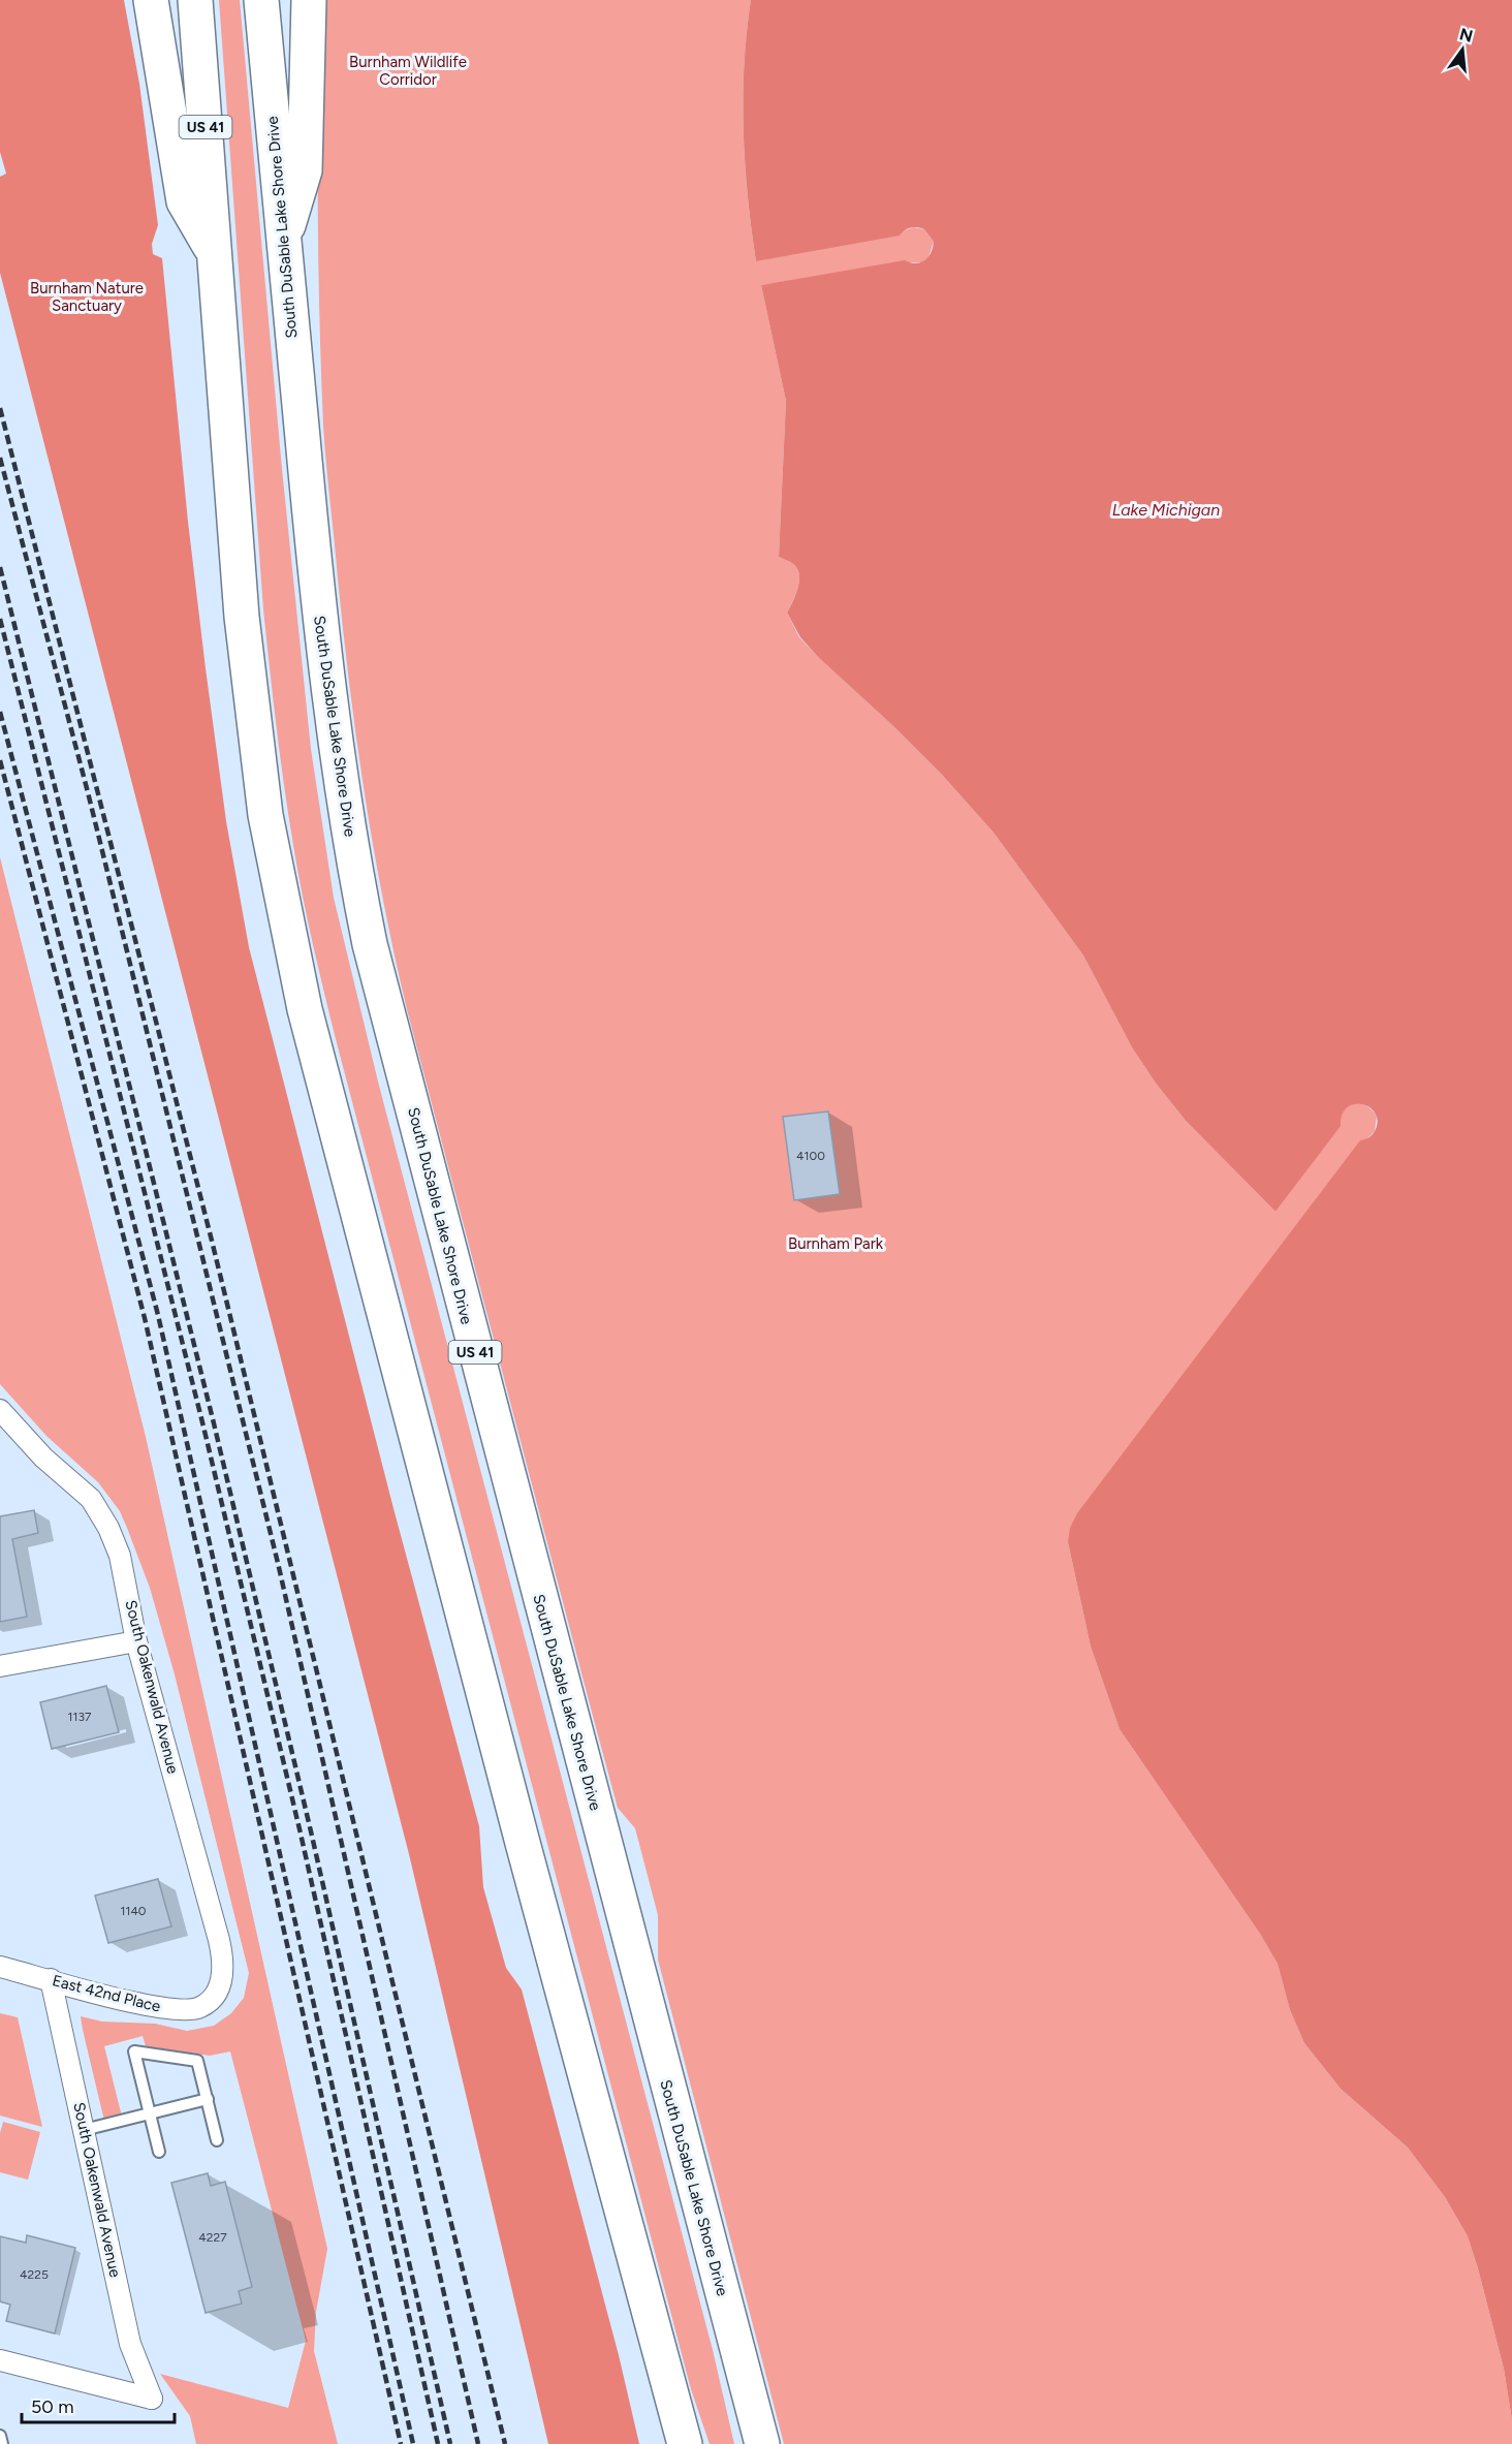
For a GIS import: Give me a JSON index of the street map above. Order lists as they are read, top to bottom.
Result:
{
  "streets": {
    "highway": ["US 41", "South DuSable Lake Shore Drive"],
    "street": ["South Oakenwald Avenue", "East 42nd Place"]
  },
  "crossings": [
    ["South Oakenwald Avenue", "East 42nd Place"]
  ],
  "water": ["Lake Michigan"],
  "parks": ["Burnham Wildlife Corridor", "Burnham Nature Sanctuary", "Burnham Park"],
  "house_numbers": [
    "4100",
    "1137",
    "1140",
    "4227",
    "4225"
  ],
  "scale_bar": "50 m",
  "north": "top"
}
